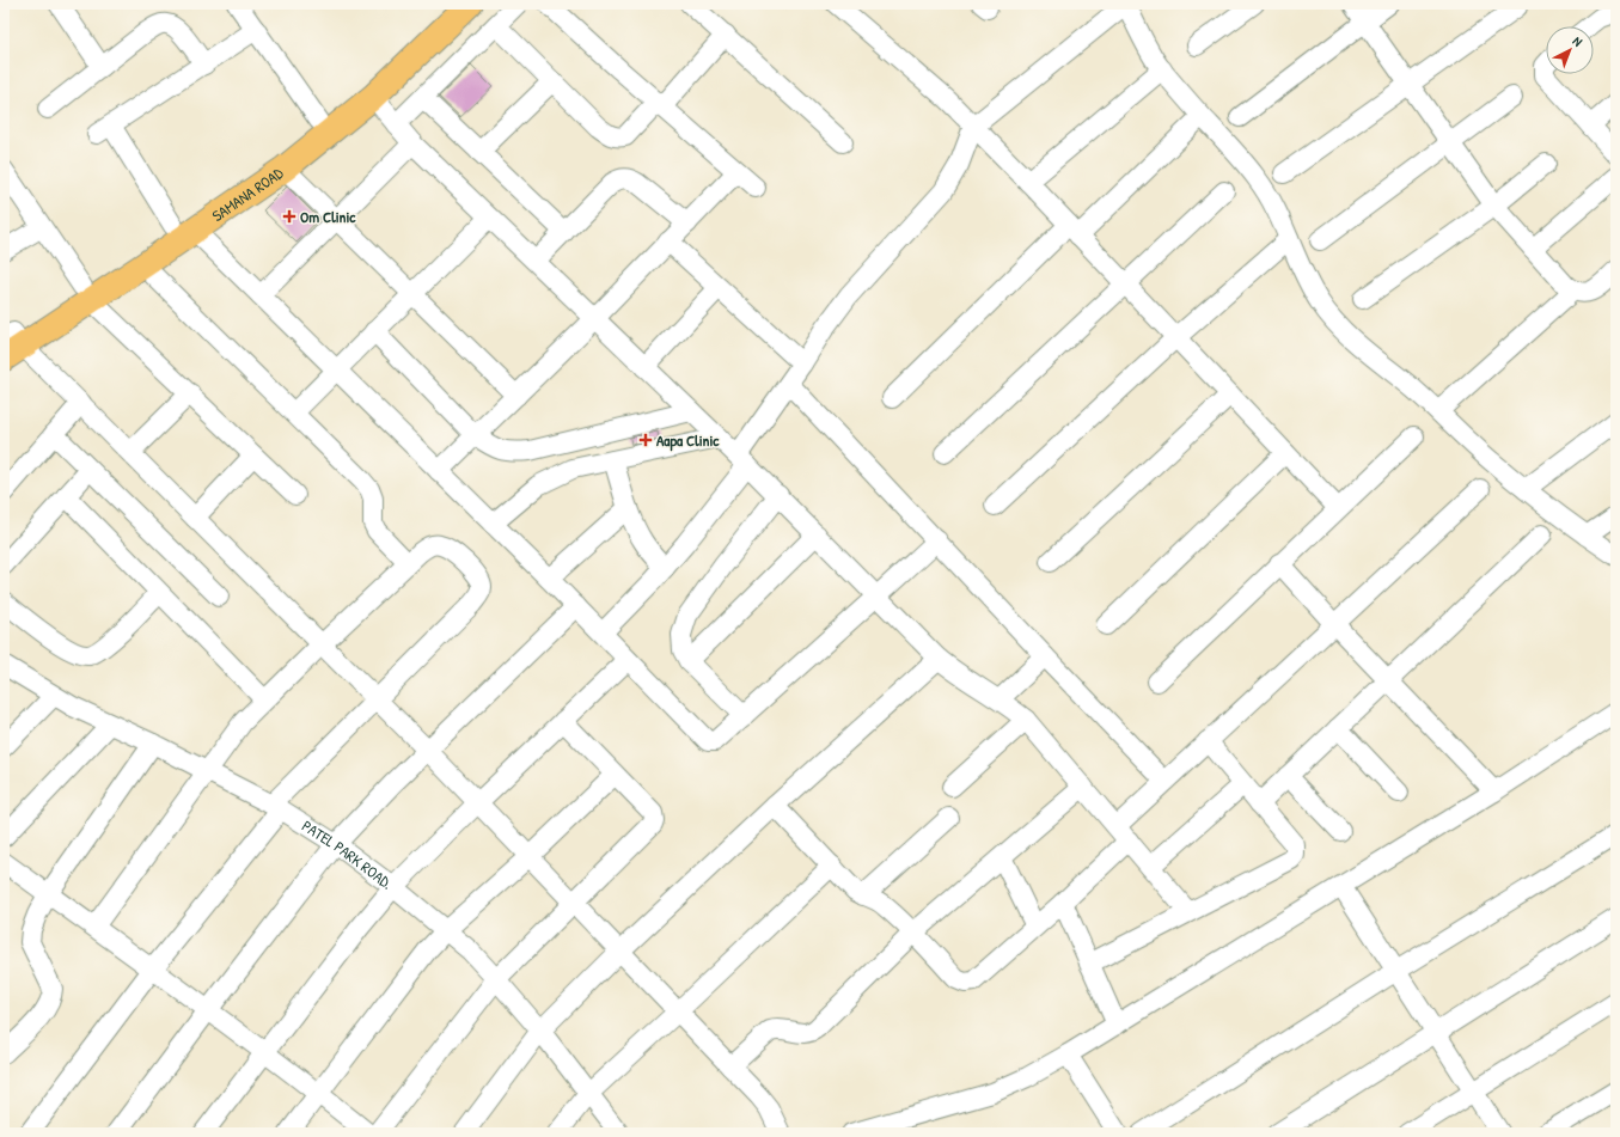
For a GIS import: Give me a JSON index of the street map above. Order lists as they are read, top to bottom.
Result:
{
  "streets": {
    "main road": ["SAMANA ROAD"],
    "street": ["PATEL PARK ROAD."]
  },
  "places": {
    "health": ["Om Clinic", "Aapa Clinic"]
  },
  "north": "top right"
}
